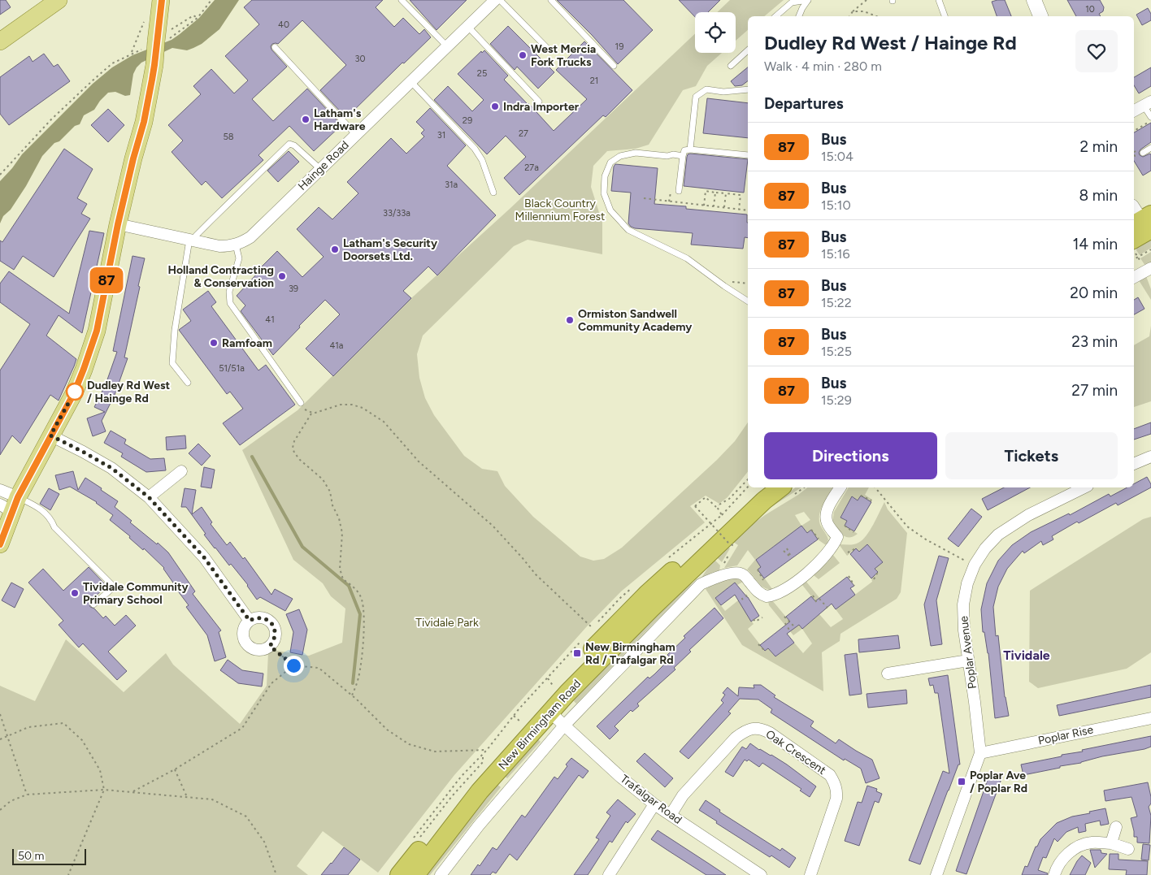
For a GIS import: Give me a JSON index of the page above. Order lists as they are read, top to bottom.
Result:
{
  "streets": {
    "highway": ["New Birmingham Road"],
    "street": [
      "Hainge Road",
      "Poplar Avenue",
      "Poplar Rise",
      "Oak Crescent",
      "Trafalgar Road"
    ]
  },
  "crossings": [
    ["Poplar Avenue", "Poplar Rise"],
    ["New Birmingham Road", "Trafalgar Road"],
    ["Oak Crescent", "Trafalgar Road"]
  ],
  "districts": ["Tividale"],
  "parks": ["Black Country Millennium Forest", "Tividale Park"],
  "places": {
    "other": [
      "West Mercia Fork Trucks",
      "Indra Importer",
      "Latham's Hardware",
      "Latham's Security Doorsets Ltd.",
      "Holland Contracting & Conservation",
      "Ormiston Sandwell Community Academy",
      "Ramfoam",
      "Dudley Rd West / Hainge Rd",
      "Tividale Community Primary School"
    ],
    "transit": ["New Birmingham Rd / Trafalgar Rd", "Poplar Ave / Poplar Rd"]
  },
  "lines": ["bus line 87"],
  "house_numbers": [
    "10",
    "40",
    "19",
    "30",
    "25",
    "21",
    "29",
    "27",
    "31",
    "58",
    "27a",
    "31a",
    "33/33a",
    "39",
    "41",
    "41a",
    "51/51a"
  ],
  "scale_bar": "50 m",
  "page": {
    "on_map": "87",
    "heading": [
      ["Dudley Rd West / Hainge Rd", "Walk · 4 min · 280 m"],
      "Departures"
    ],
    "list": [
      {
        "mark": "87",
        "name": "Bus",
        "note": "15:04",
        "value": "2 min"
      },
      {
        "mark": "87",
        "name": "Bus",
        "note": "15:10",
        "value": "8 min"
      },
      {
        "mark": "87",
        "name": "Bus",
        "note": "15:16",
        "value": "14 min"
      },
      {
        "mark": "87",
        "name": "Bus",
        "note": "15:22",
        "value": "20 min"
      },
      {
        "mark": "87",
        "name": "Bus",
        "note": "15:25",
        "value": "23 min"
      },
      {
        "mark": "87",
        "name": "Bus",
        "note": "15:29",
        "value": "27 min"
      }
    ],
    "buttons": ["Directions", "Tickets"],
    "scale": "50 m"
  }
}
